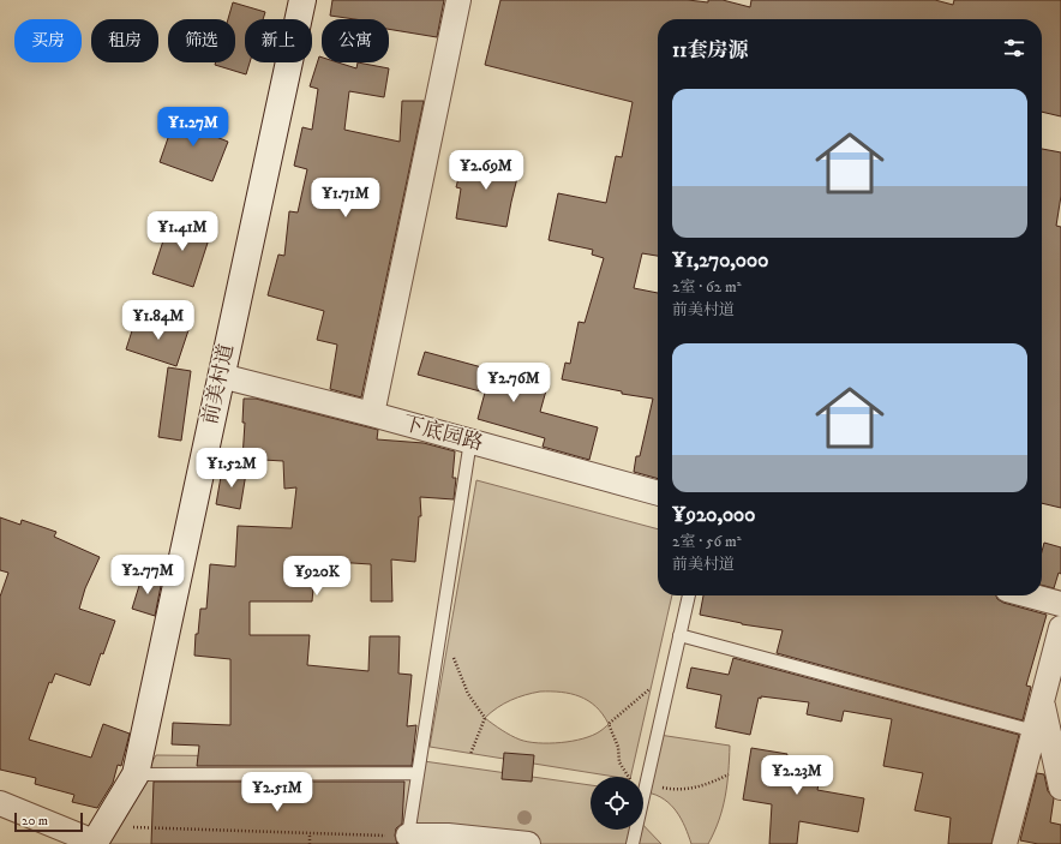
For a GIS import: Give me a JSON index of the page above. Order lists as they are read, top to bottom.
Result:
{
  "streets": {
    "street": ["前美村道", "下底园路"]
  },
  "crossings": [
    ["前美村道", "下底园路"]
  ],
  "scale_bar": "20 m",
  "page": {
    "chip": [
      "买房",
      "租房",
      "筛选",
      "新上",
      "公寓"
    ],
    "heading": "11套房源",
    "list": [
      {
        "name": "¥1,270,000",
        "note": "2室 · 62 m² · 前美村道"
      },
      {
        "name": "¥920,000",
        "note": "2室 · 56 m² · 前美村道"
      }
    ],
    "price": [
      "¥1.27M",
      "¥2.69M",
      "¥1.71M",
      "¥1.41M",
      "¥1.84M",
      "¥2.76M",
      "¥1.52M",
      "¥2.77M",
      "¥920K",
      "¥2.23M",
      "¥2.51M"
    ],
    "scale": "20 m"
  }
}
